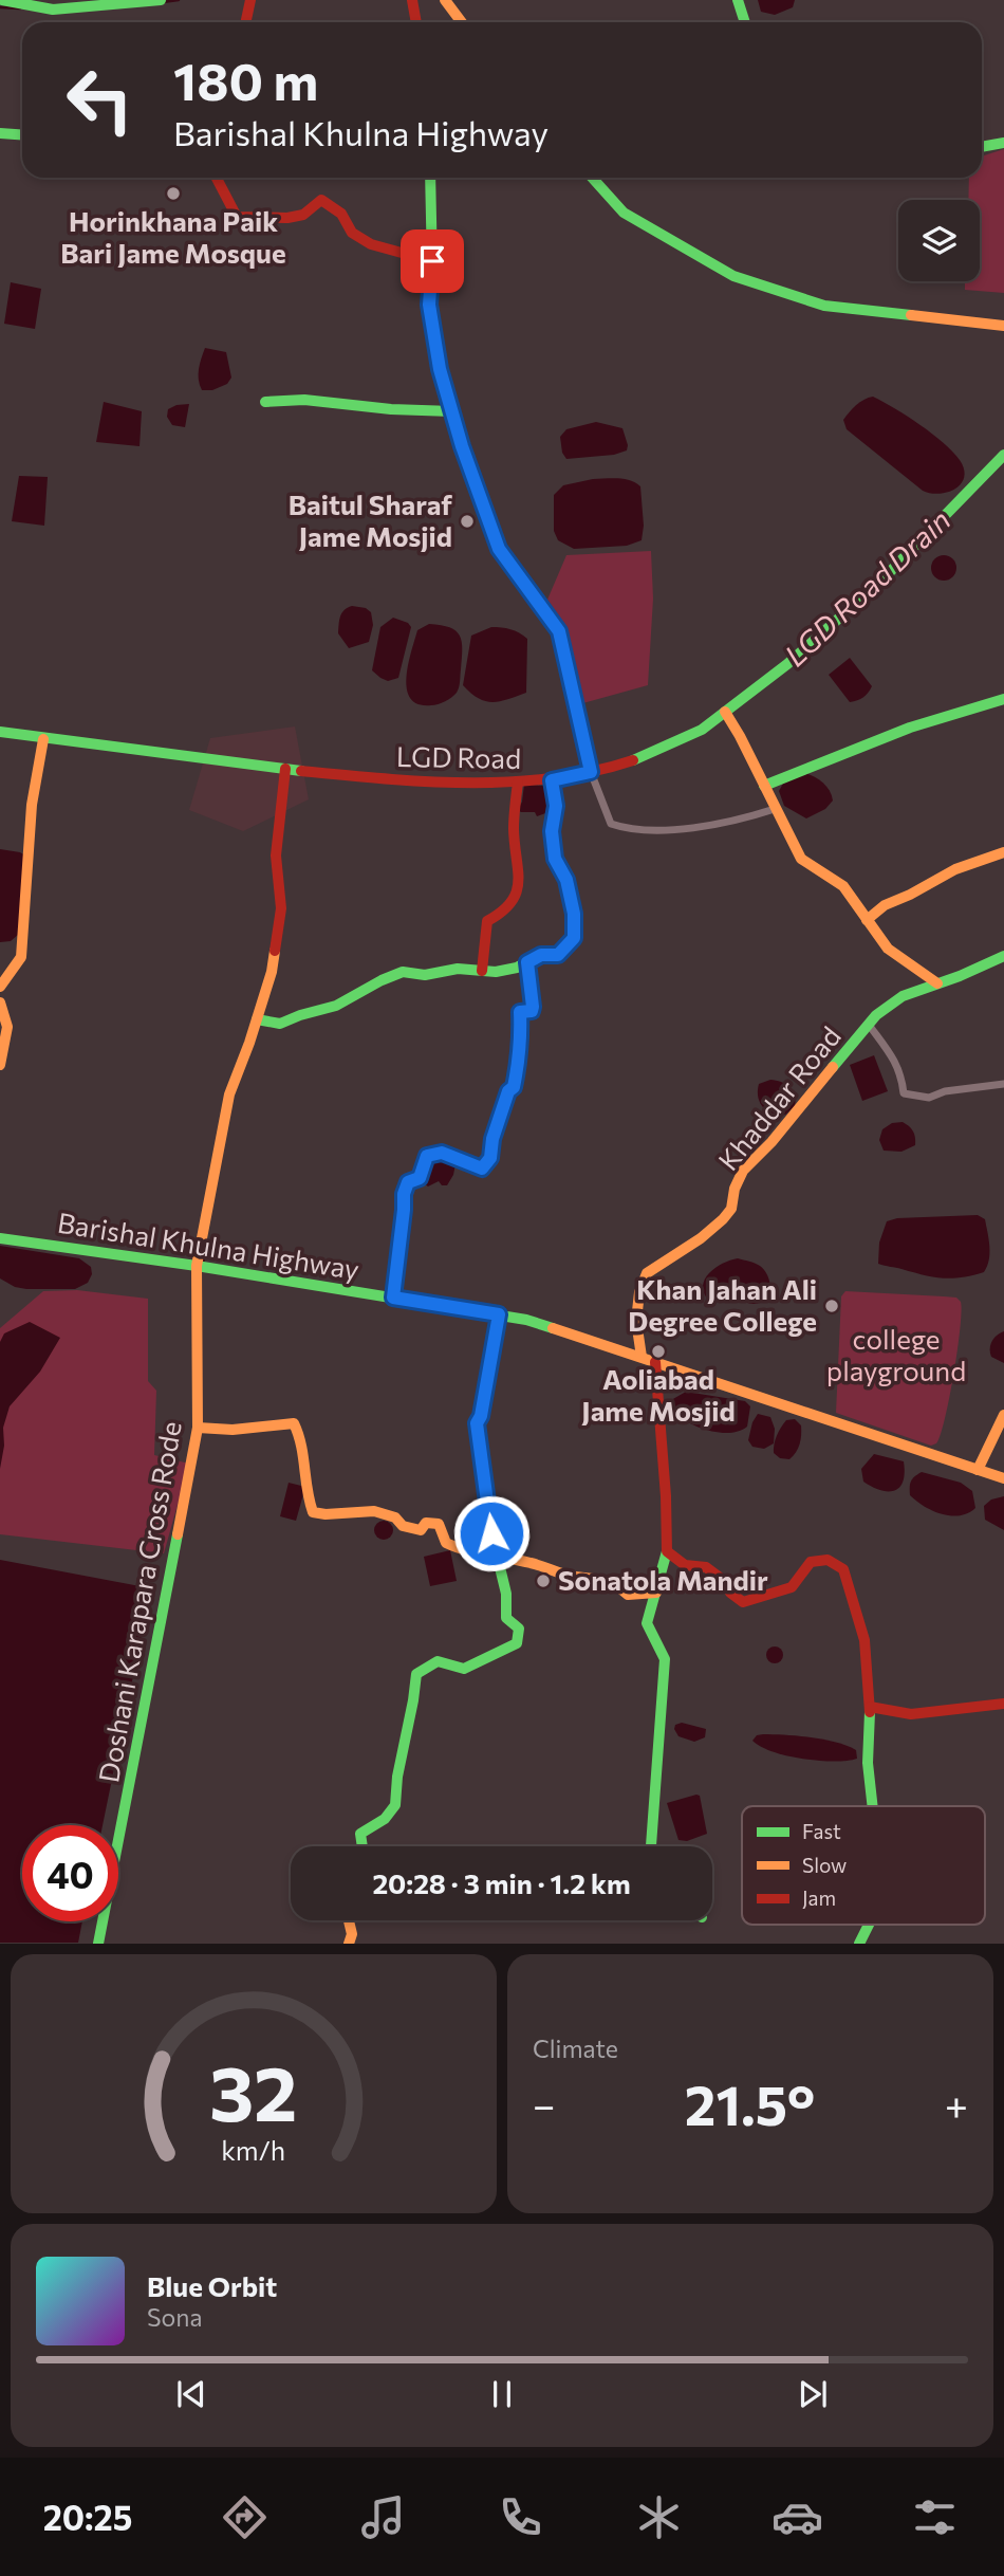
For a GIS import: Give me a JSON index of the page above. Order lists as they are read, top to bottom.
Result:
{
  "streets": {
    "main road": [
      "LGD Road",
      "Khaddar Road",
      "Barishal Khulna Highway",
      "Doshani Karapara Cross Rode"
    ]
  },
  "crossings": [
    ["LGD Road", "Doshani Karapara Cross Rode"],
    ["Khaddar Road", "Barishal Khulna Highway"],
    ["Barishal Khulna Highway", "Doshani Karapara Cross Rode"]
  ],
  "water": ["LGD Road Drain"],
  "parks": ["college playground"],
  "places": [
    "Horinkhana Paik Bari Jame Mosque",
    "Baitul Sharaf Jame Mosjid",
    "Khan Jahan Ali Degree College",
    "Aoliabad Jame Mosjid",
    "Sonatola Mandir"
  ],
  "legend": ["Fast", "Slow", "Jam"],
  "page": {
    "turn": ["180 m", "Barishal Khulna Highway"],
    "limit": "40",
    "trip": "20:28 · 3 min · 1.2 km",
    "tile": "Climate",
    "heat": ["−", "21.5°", "+"],
    "song": ["Blue Orbit", "Sona"],
    "tabs": "20:25",
    "gauge": ["32", "km/h"]
  }
}
